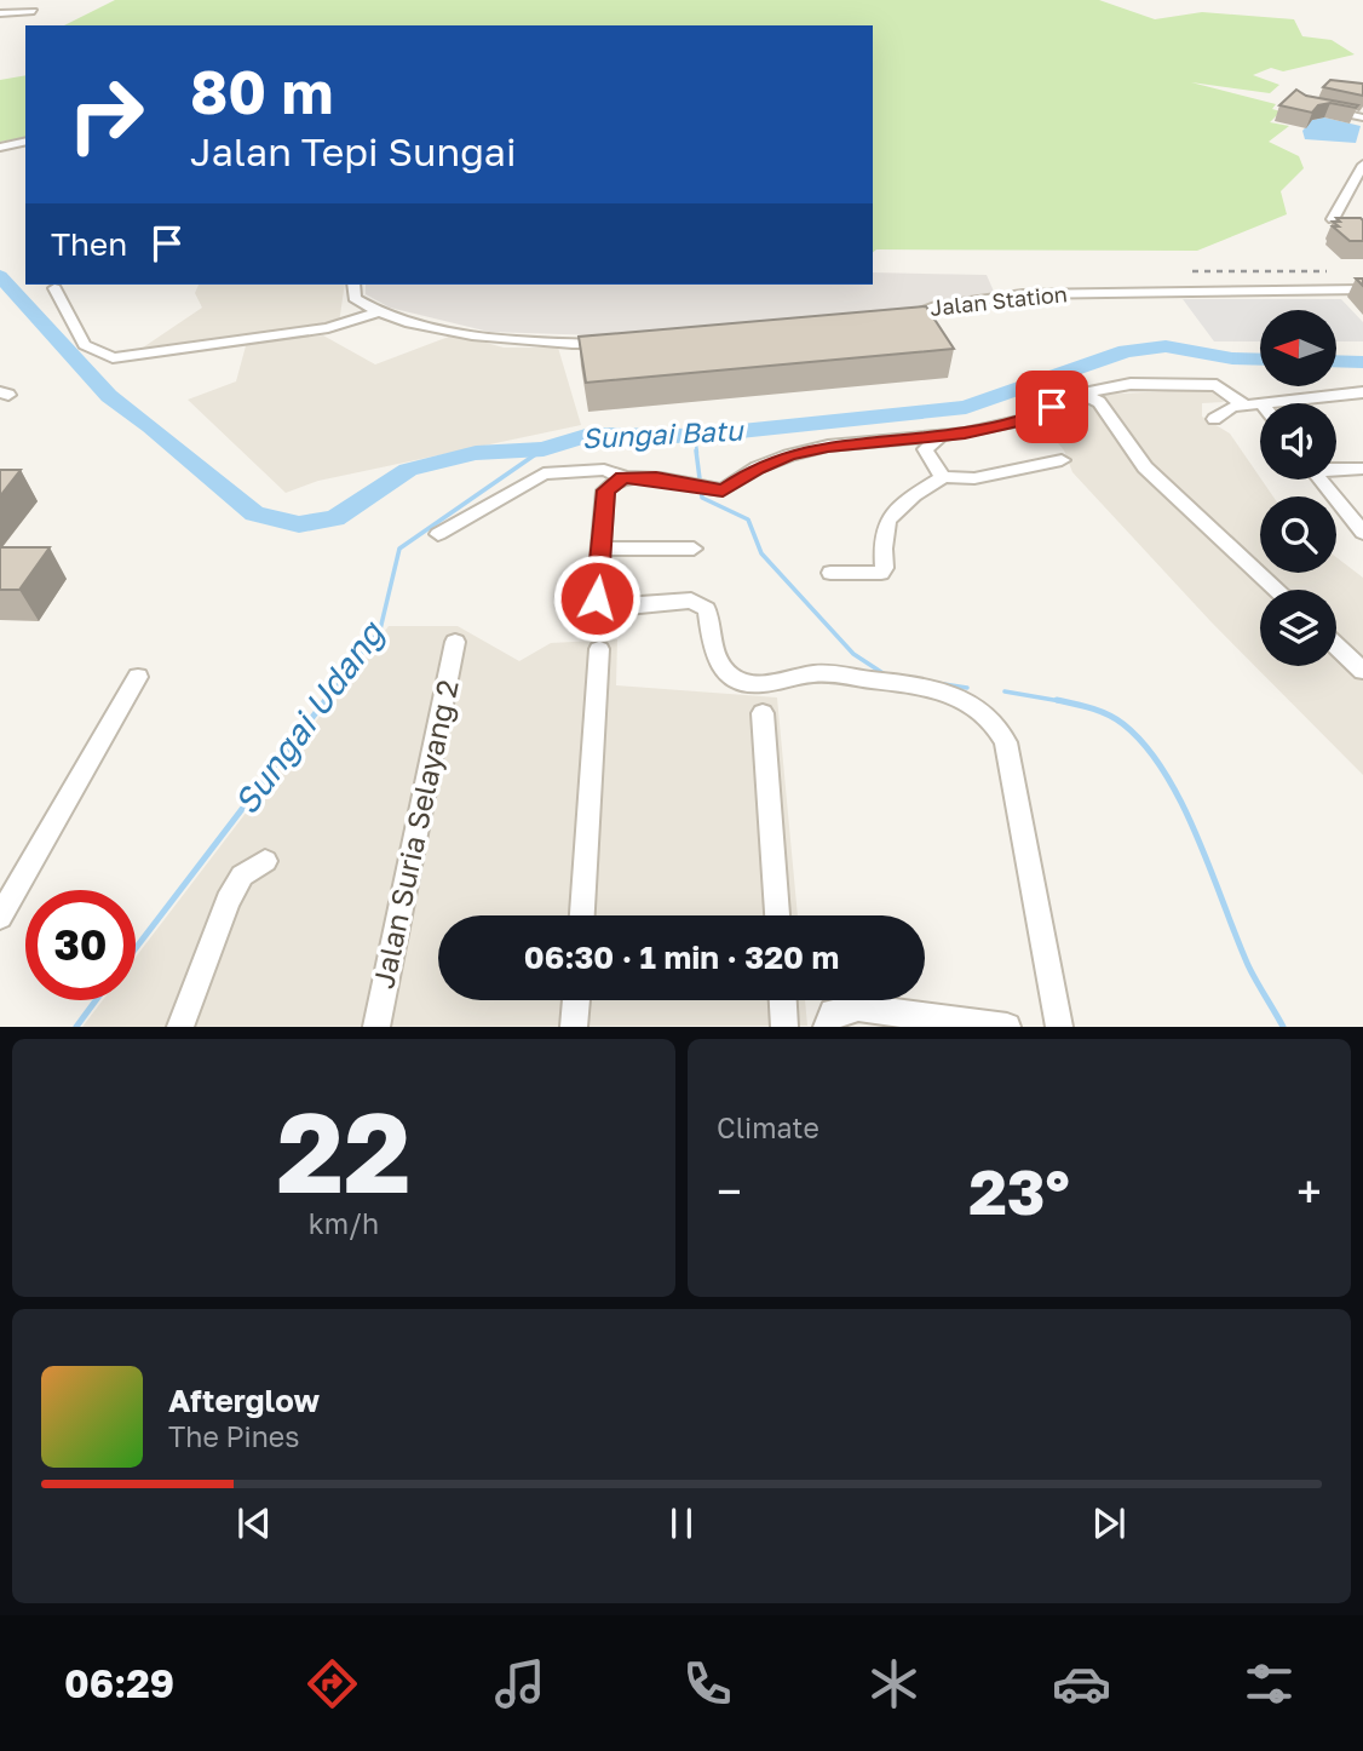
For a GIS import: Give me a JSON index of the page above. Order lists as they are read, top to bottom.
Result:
{
  "streets": {
    "street": ["Jalan Station", "Jalan Suria Selayang 2"]
  },
  "water": ["Sungai Batu", "Sungai Udang"],
  "north": "left",
  "page": {
    "turn": ["80 m", "Jalan Tepi Sungai"],
    "then": "Then",
    "limit": "30",
    "trip": "06:30 · 1 min · 320 m",
    "tile": [
      ["22", "km/h"],
      "Climate"
    ],
    "heat": ["−", "23°", "+"],
    "song": ["Afterglow", "The Pines"],
    "tabs": "06:29"
  }
}
